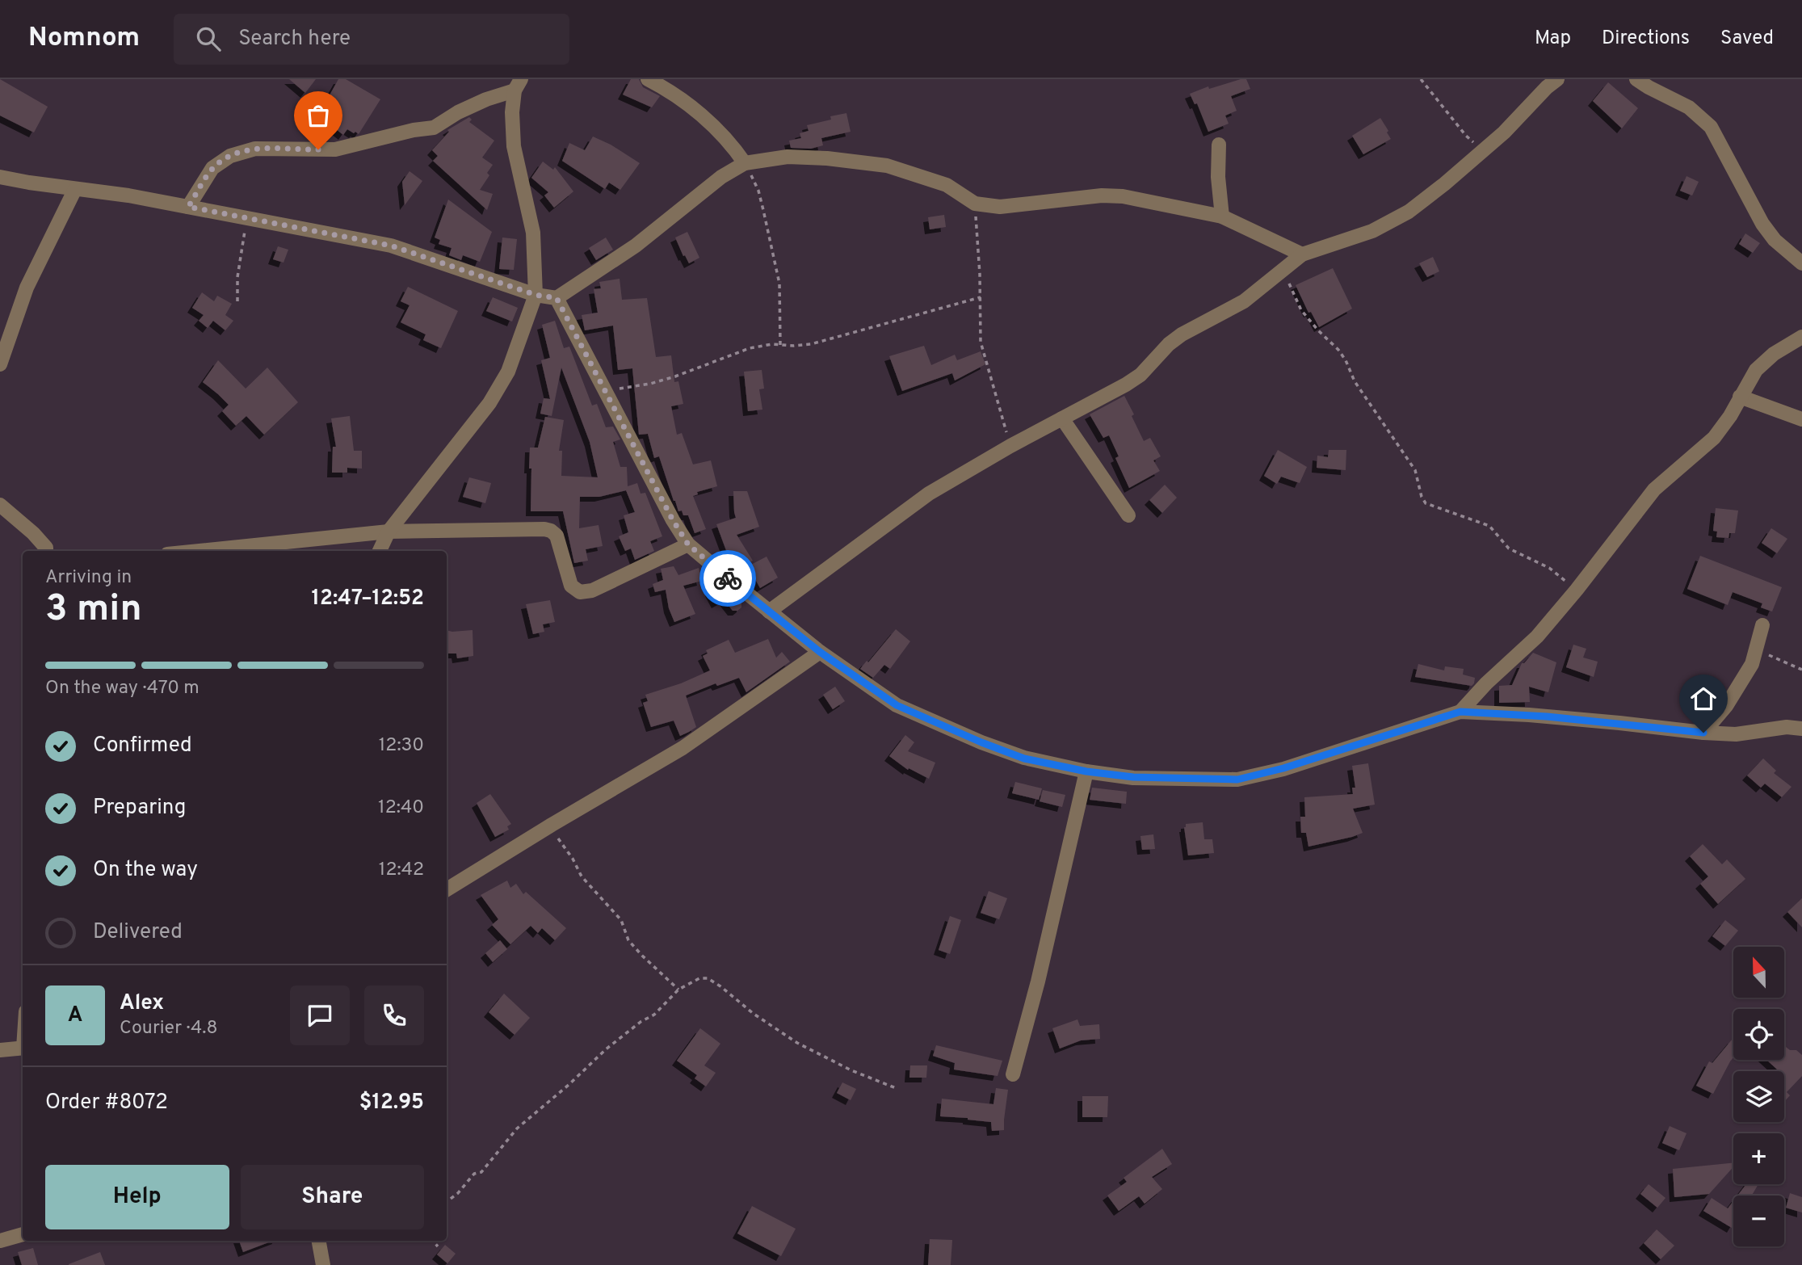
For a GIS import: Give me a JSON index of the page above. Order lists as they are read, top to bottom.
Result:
{
  "north": "top",
  "page": {
    "header": "Nomnom",
    "search": "Search here",
    "nav": ["Map", "Directions", "Saved"],
    "heading": ["3 min", "Arriving in", "12:47–12:52"],
    "panel": [
      "Alex",
      "Courier · 4.8",
      "Order #8072",
      "$12.95"
    ],
    "bar": "On the way · 470 m",
    "list": [
      ["Confirmed", "12:30"],
      ["Preparing", "12:40"],
      ["On the way", "12:42"],
      "Delivered"
    ],
    "map_buttons": ["+", "−"],
    "round": "A",
    "buttons": ["Help", "Share"]
  }
}
